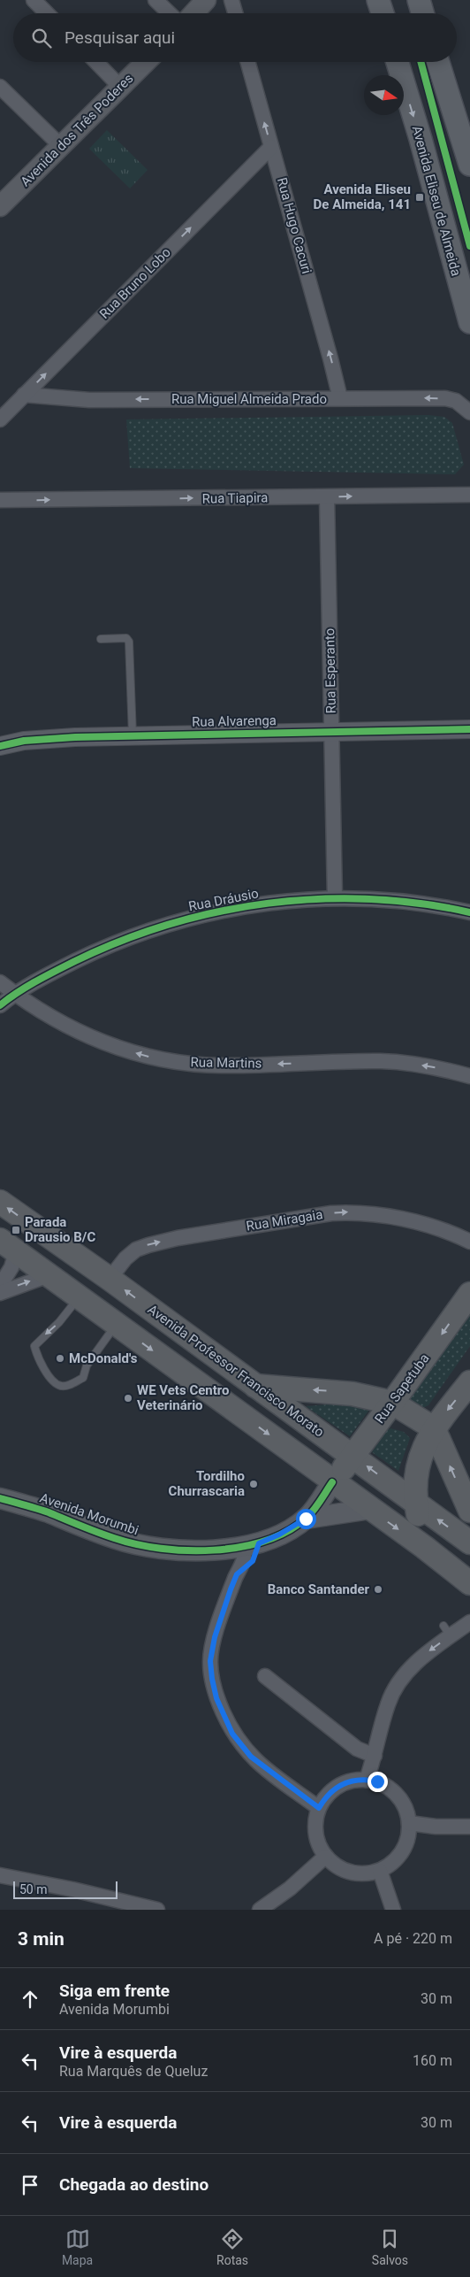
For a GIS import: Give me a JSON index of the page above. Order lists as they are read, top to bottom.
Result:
{
  "streets": {
    "highway": ["Avenida Professor Francisco Morato", "Rua Sapetuba"],
    "main road": ["Avenida dos Três Poderes", "Avenida Eliseu de Almeida", "Avenida Morumbi"],
    "street": [
      "Rua Hugo Cacuri",
      "Rua Bruno Lobo",
      "Rua Miguel Almeida Prado",
      "Rua Tiapira",
      "Rua Esperanto",
      "Rua Alvarenga",
      "Rua Dráusio",
      "Rua Martins",
      "Rua Miragaia"
    ]
  },
  "crossings": [
    ["Rua Hugo Cacuri", "Rua Bruno Lobo"],
    ["Rua Hugo Cacuri", "Rua Miguel Almeida Prado"],
    ["Rua Bruno Lobo", "Rua Miguel Almeida Prado"],
    ["Rua Tiapira", "Rua Esperanto"],
    ["Rua Esperanto", "Rua Alvarenga"],
    ["Rua Esperanto", "Rua Dráusio"],
    ["Rua Dráusio", "Rua Martins"],
    ["Rua Miragaia", "Avenida Professor Francisco Morato"],
    ["Avenida Professor Francisco Morato", "Rua Sapetuba"],
    ["Rua Sapetuba", "Avenida Morumbi"]
  ],
  "one_way": [
    "Rua Hugo Cacuri",
    "Rua Bruno Lobo",
    "Rua Miguel Almeida Prado",
    "Rua Tiapira",
    "Rua Martins",
    "Rua Miragaia"
  ],
  "places": {
    "transit": ["Avenida Eliseu De Almeida, 141", "Parada Drausio B/C"],
    "other": [
      "McDonald's",
      "WE Vets Centro Veterinário",
      "Tordilho Churrascaria",
      "Banco Santander"
    ]
  },
  "scale_bar": "50 m",
  "north": "right",
  "page": {
    "search": "Pesquisar aqui",
    "scale": "50 m",
    "heading": ["3 min", "A pé · 220 m"],
    "list": [
      ["Siga em frente", "Avenida Morumbi", "30 m"],
      ["Vire à esquerda", "Rua Marquês de Queluz", "160 m"],
      ["Vire à esquerda", "30 m"],
      "Chegada ao destino"
    ],
    "nav": ["Mapa", "Rotas", "Salvos"]
  }
}
